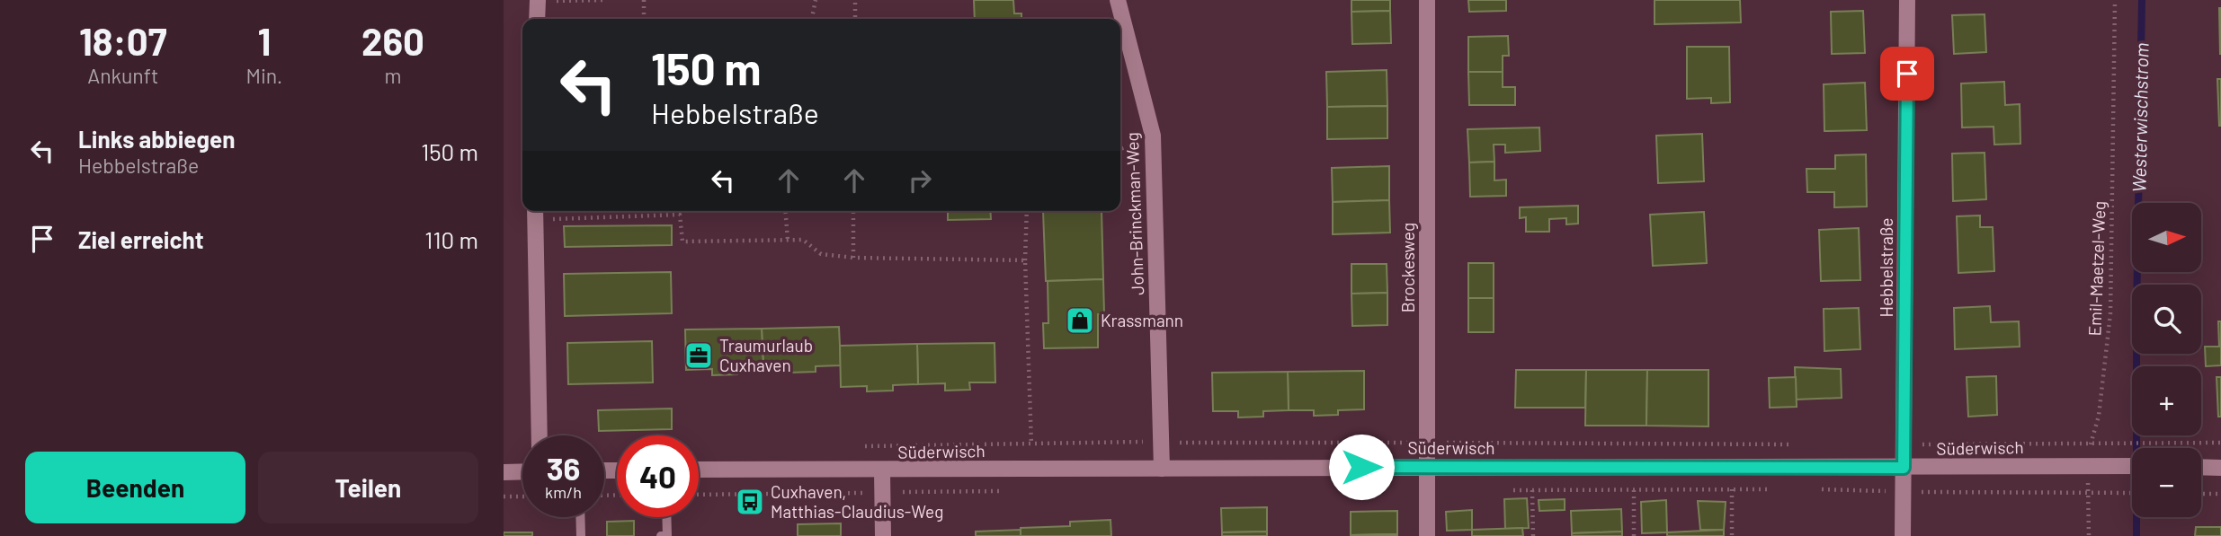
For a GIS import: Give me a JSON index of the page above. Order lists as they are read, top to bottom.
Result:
{
  "streets": {
    "street": [
      "John-Brinckman-Weg",
      "Brockesweg",
      "Hebbelstraße",
      "Süderwisch"
    ],
    "path": ["Emil-Maetzel-Weg"]
  },
  "crossings": [
    ["John-Brinckman-Weg", "Süderwisch"],
    ["Brockesweg", "Süderwisch"],
    ["Hebbelstraße", "Süderwisch"],
    ["Emil-Maetzel-Weg", "Süderwisch"]
  ],
  "water": ["Westerwischstrom"],
  "places": {
    "shop": ["Krassmann"],
    "office": ["Traumurlaub Cuxhaven"],
    "bus stop": ["Cuxhaven, Matthias-Claudius-Weg"]
  },
  "north": "right",
  "page": {
    "eta": [
      "18:07",
      "Ankunft",
      "1",
      "Min.",
      "260",
      "m"
    ],
    "turn": ["150 m", "Hebbelstraße"],
    "list": [
      {
        "name": "Links abbiegen",
        "note": "Hebbelstraße",
        "value": "150 m"
      },
      {
        "name": "Ziel erreicht",
        "value": "110 m"
      }
    ],
    "map_buttons": ["+", "−"],
    "speed": "36 km/h",
    "limit": "40",
    "buttons": ["Beenden", "Teilen"]
  }
}
